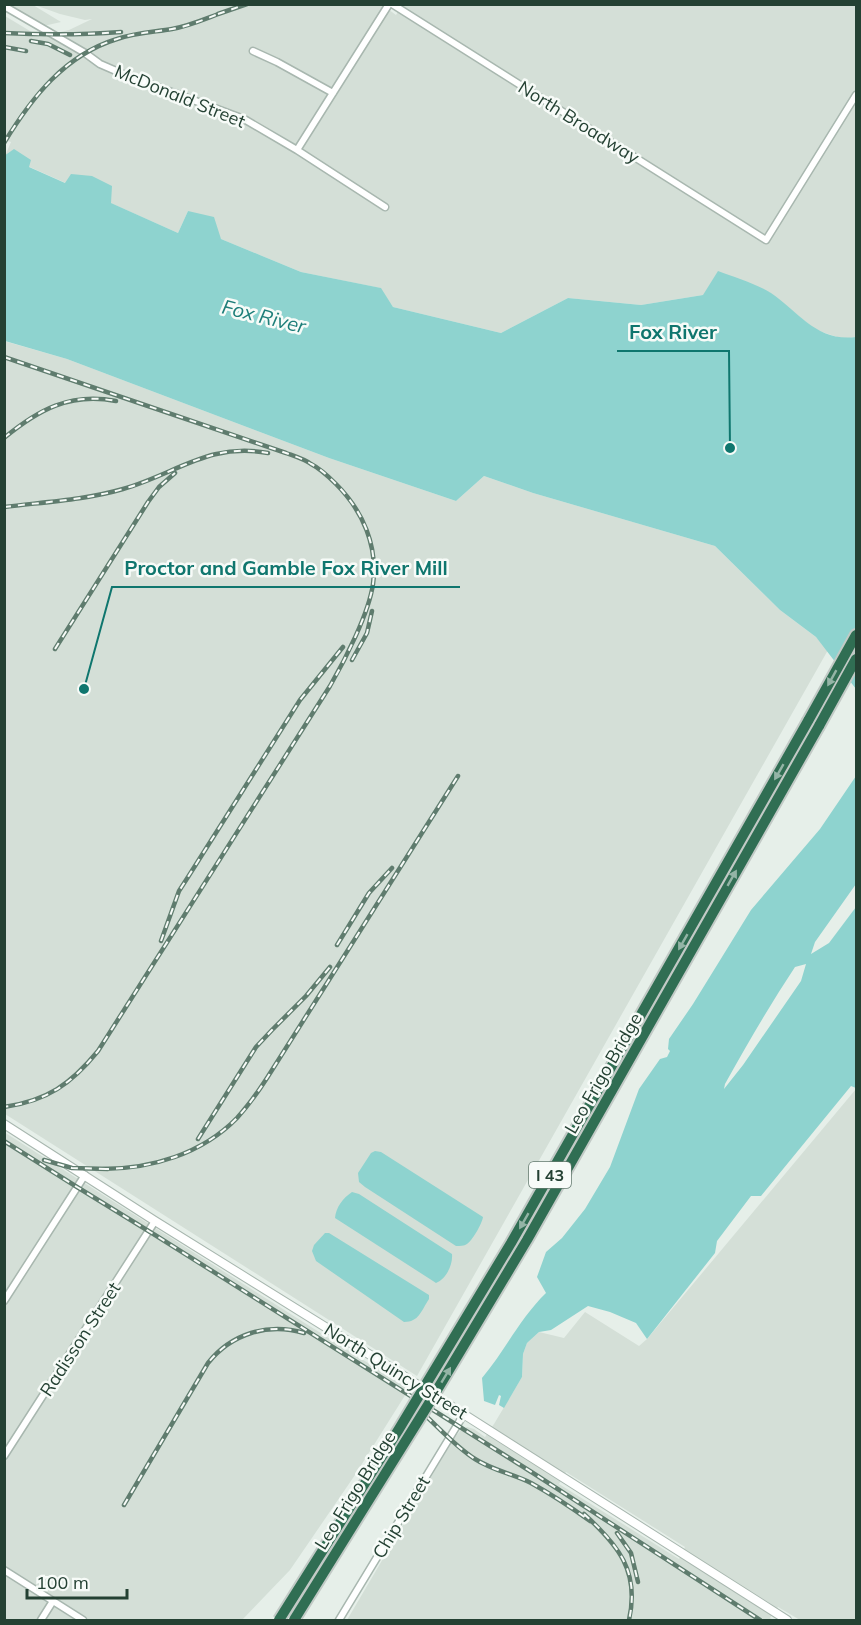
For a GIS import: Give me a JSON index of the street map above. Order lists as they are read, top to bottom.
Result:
{
  "streets": {
    "highway": ["Leo Frigo Bridge", "I 43"],
    "street": [
      "McDonald Street",
      "North Broadway",
      "Radisson Street",
      "North Quincy Street",
      "Chip Street"
    ]
  },
  "crossings": [
    ["Radisson Street", "North Quincy Street"],
    ["North Quincy Street", "Chip Street"]
  ],
  "water": ["Fox River"],
  "places": ["Fox River", "Proctor and Gamble Fox River Mill"],
  "scale_bar": "100 m"
}
